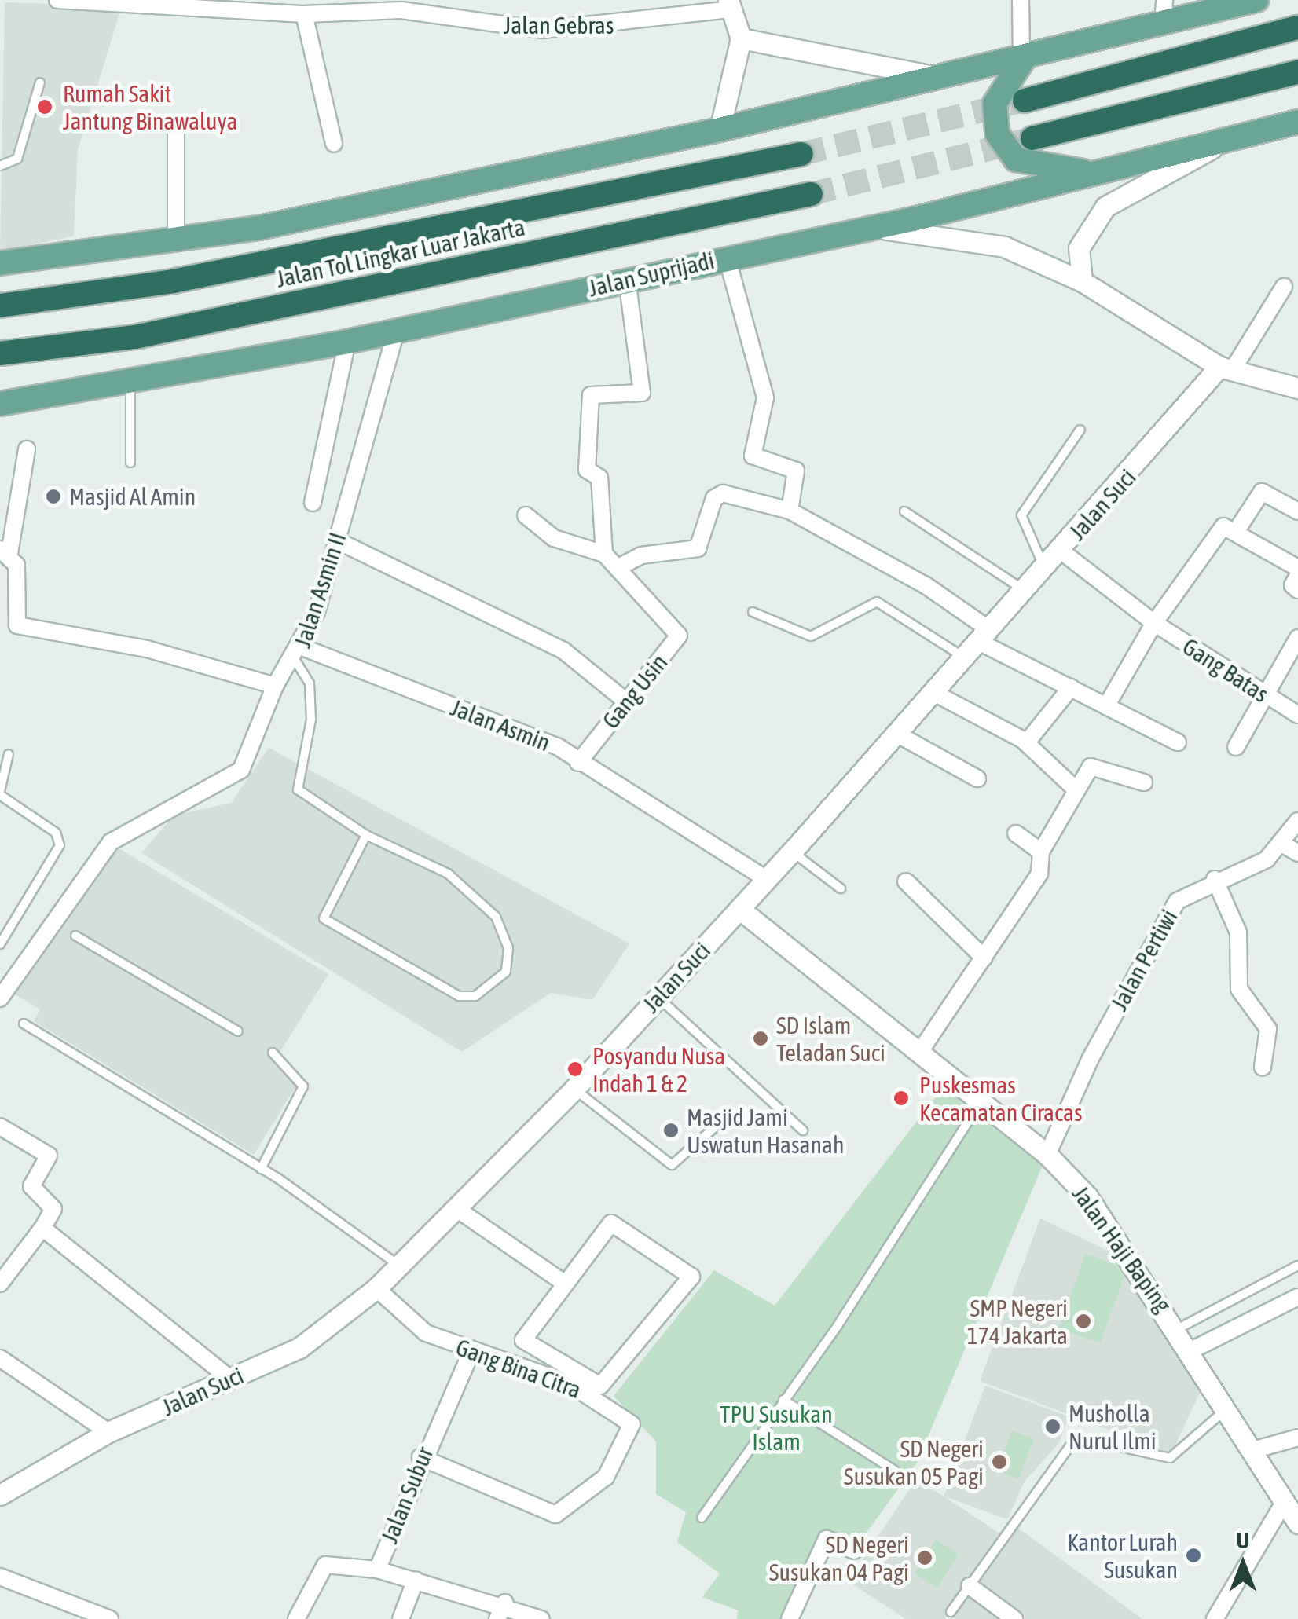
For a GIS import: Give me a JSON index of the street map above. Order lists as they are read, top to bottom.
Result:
{
  "streets": {
    "highway": ["Jalan Tol Lingkar Luar Jakarta"],
    "main road": ["Jalan Suprijadi"],
    "street": [
      "Jalan Gebras",
      "Jalan Suci",
      "Jalan Asmin II",
      "Gang Batas",
      "Gang Usin",
      "Jalan Asmin",
      "Jalan Pertiwi",
      "Jalan Haji Baping",
      "Gang Bina Citra",
      "Jalan Subur"
    ]
  },
  "crossings": [
    ["Jalan Suprijadi", "Jalan Asmin II"],
    ["Jalan Suci", "Gang Batas"],
    ["Jalan Suci", "Jalan Asmin"],
    ["Jalan Suci", "Jalan Haji Baping"],
    ["Jalan Suci", "Gang Bina Citra"],
    ["Jalan Asmin II", "Jalan Asmin"],
    ["Gang Usin", "Jalan Asmin"],
    ["Jalan Pertiwi", "Jalan Haji Baping"],
    ["Gang Bina Citra", "Jalan Subur"]
  ],
  "parks": ["TPU Susukan Islam"],
  "places": [
    "Rumah Sakit Jantung Binawaluya",
    "Masjid Al Amin",
    "SD Islam Teladan Suci",
    "Posyandu Nusa Indah 1 & 2",
    "Puskesmas Kecamatan Ciracas",
    "Masjid Jami Uswatun Hasanah",
    "SMP Negeri 174 Jakarta",
    "Musholla Nurul Ilmi",
    "SD Negeri Susukan 05 Pagi",
    "Kantor Lurah Susukan",
    "SD Negeri Susukan 04 Pagi"
  ],
  "north": "top"
}
